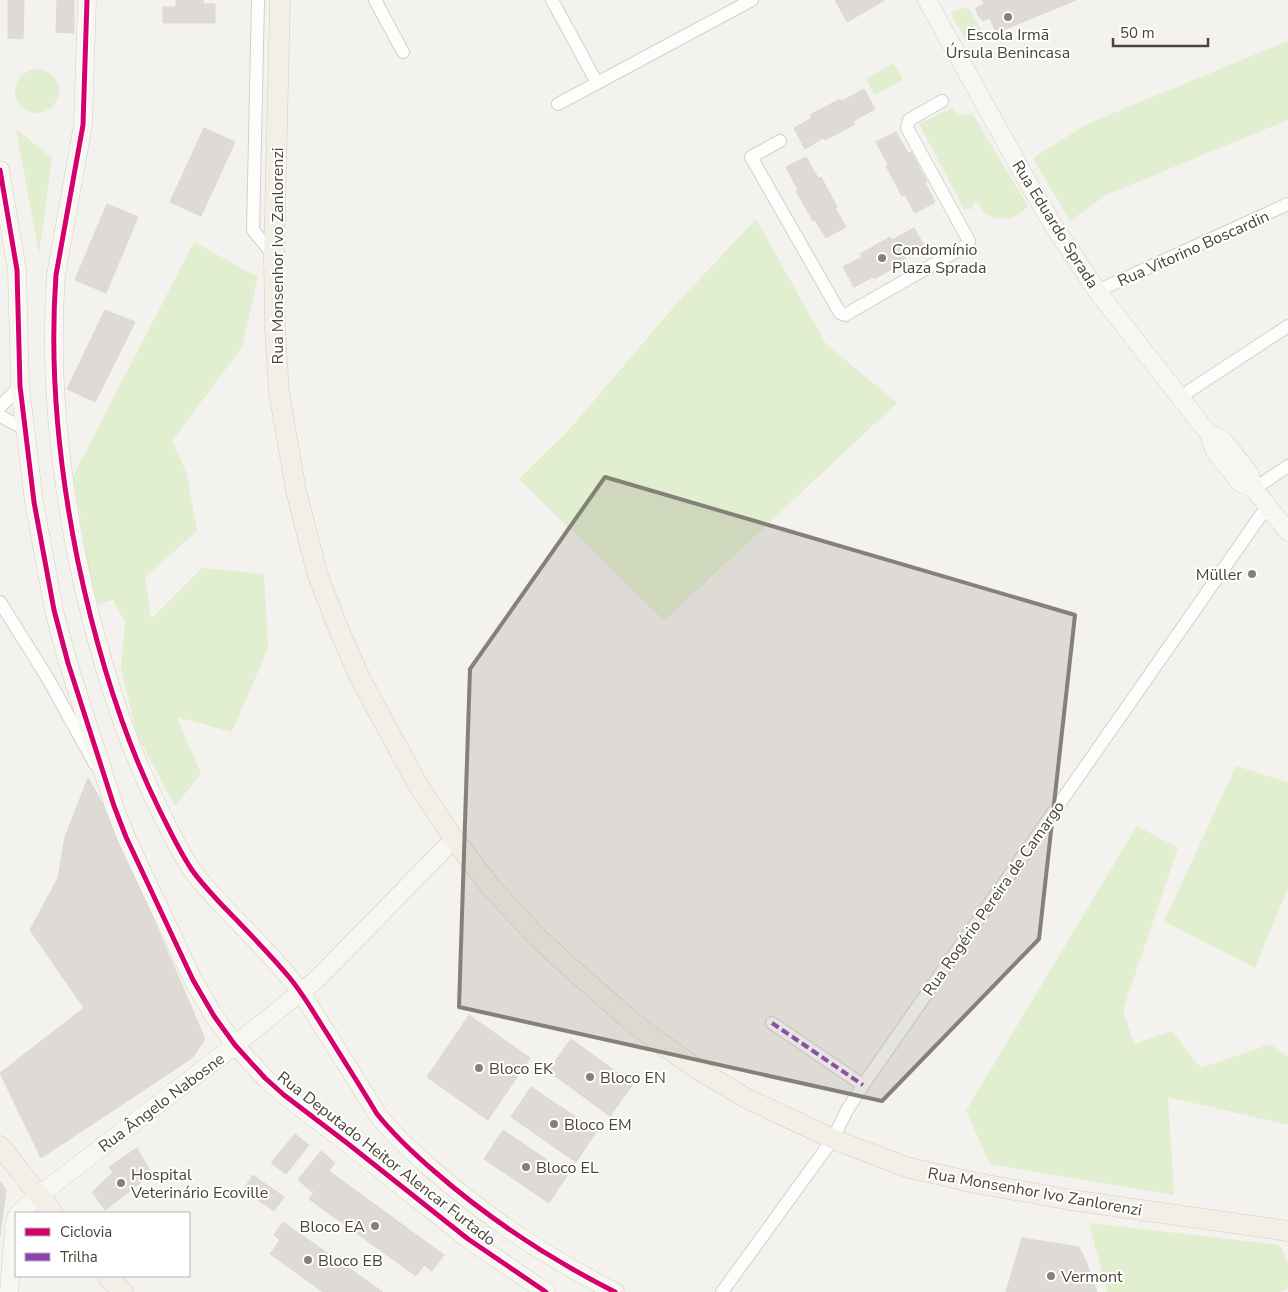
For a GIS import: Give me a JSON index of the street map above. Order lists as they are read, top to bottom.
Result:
{
  "streets": {
    "main road": ["Rua Monsenhor Ivo Zanlorenzi"],
    "street": [
      "Rua Eduardo Sprada",
      "Rua Vitorino Boscardin",
      "Rua Rogério Pereira de Camargo",
      "Rua Ângelo Nabosne",
      "Rua Deputado Heitor Alencar Furtado"
    ]
  },
  "crossings": [
    ["Rua Eduardo Sprada", "Rua Vitorino Boscardin"],
    ["Rua Eduardo Sprada", "Rua Rogério Pereira de Camargo"],
    ["Rua Monsenhor Ivo Zanlorenzi", "Rua Rogério Pereira de Camargo"],
    ["Rua Monsenhor Ivo Zanlorenzi", "Rua Ângelo Nabosne"],
    ["Rua Ângelo Nabosne", "Rua Deputado Heitor Alencar Furtado"]
  ],
  "places": [
    "Escola Irmã Úrsula Benincasa",
    "Condomínio Plaza Sprada",
    "Müller",
    "Bloco EK",
    "Bloco EN",
    "Bloco EM",
    "Bloco EL",
    "Hospital Veterinário Ecoville",
    "Bloco EA",
    "Bloco EB",
    "Vermont"
  ],
  "legend": ["Ciclovia", "Trilha"],
  "scale_bar": "50 m"
}
